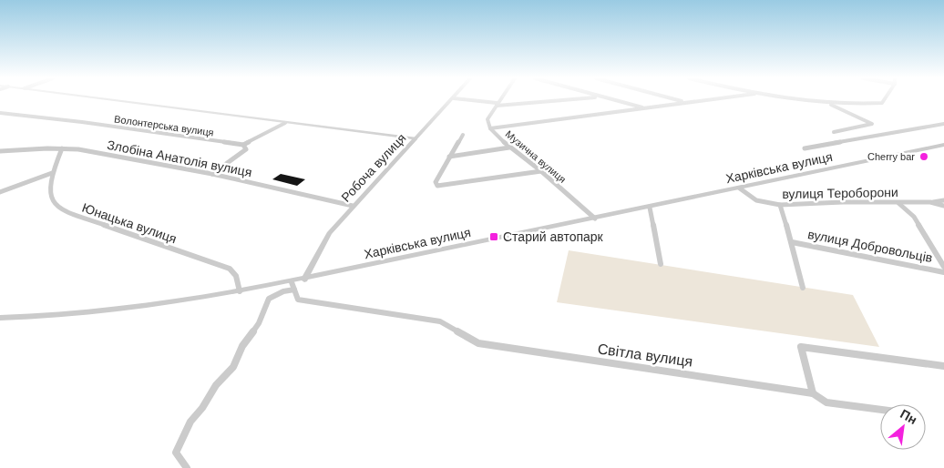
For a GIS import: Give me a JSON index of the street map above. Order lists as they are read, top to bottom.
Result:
{
  "streets": {
    "street": [
      "Волонтерська вулиця",
      "Музична вулиця",
      "Злобіна Анатолія вулиця",
      "Робоча вулиця",
      "Харківська вулиця",
      "вулиця Тероборони",
      "Юнацька вулиця",
      "вулиця Добровольців",
      "Світла вулиця"
    ]
  },
  "crossings": [
    ["Музична вулиця", "Харківська вулиця"],
    ["Злобіна Анатолія вулиця", "Робоча вулиця"],
    ["Злобіна Анатолія вулиця", "Юнацька вулиця"],
    ["Робоча вулиця", "Харківська вулиця"],
    ["Харківська вулиця", "вулиця Тероборони"],
    ["Харківська вулиця", "Юнацька вулиця"],
    ["Харківська вулиця", "Світла вулиця"]
  ],
  "places": {
    "other": ["Cherry bar"],
    "transit": ["Старий автопарк"]
  },
  "north": "top right"
}
